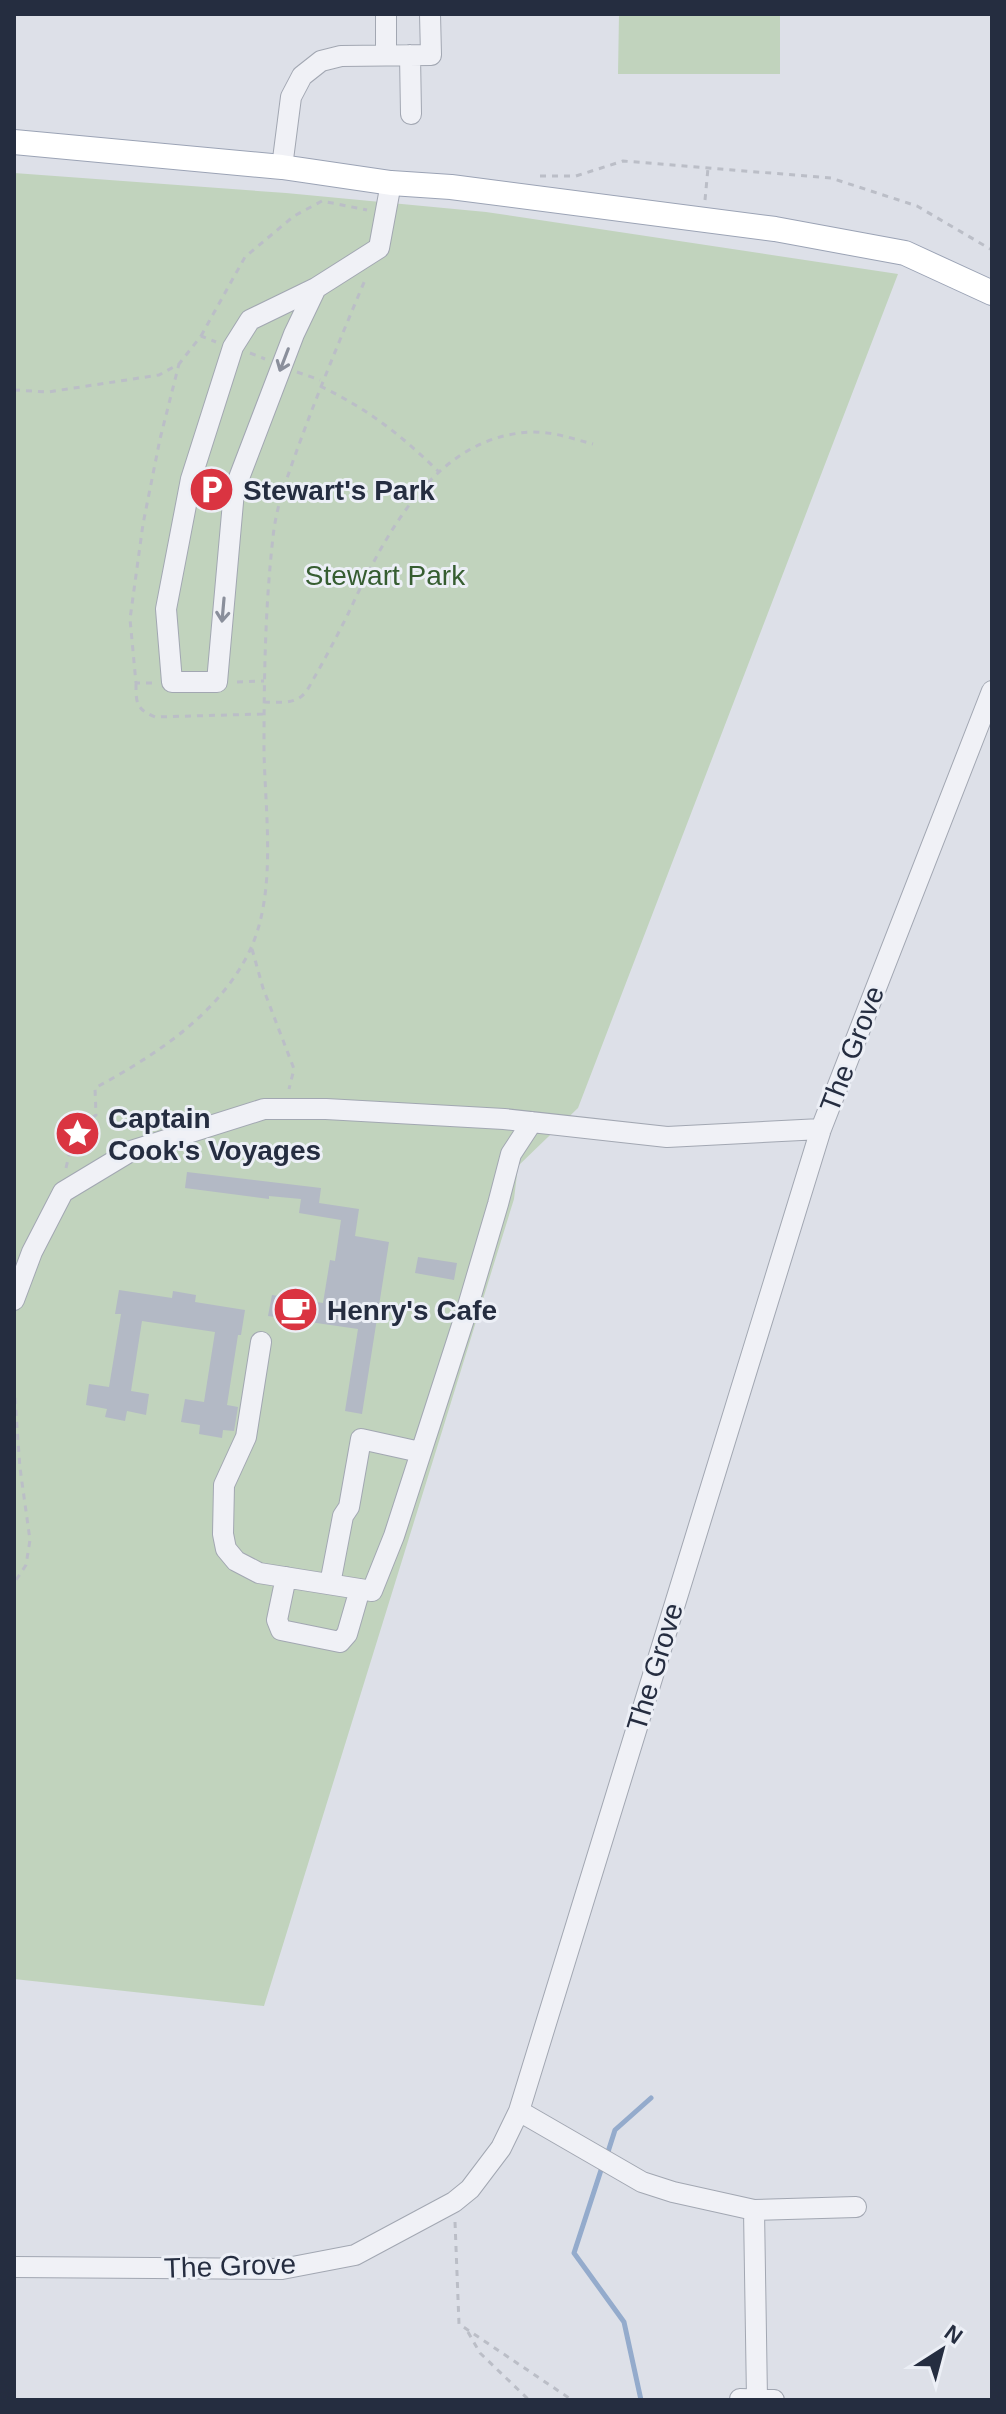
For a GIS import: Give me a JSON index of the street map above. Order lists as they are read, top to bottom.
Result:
{
  "streets": {
    "street": ["The Grove"]
  },
  "parks": ["Stewart Park"],
  "places": {
    "parking": ["Stewart's Park"],
    "place": ["Captain Cook's Voyages"],
    "cafe": ["Henry's Cafe"]
  },
  "north": "top right"
}
